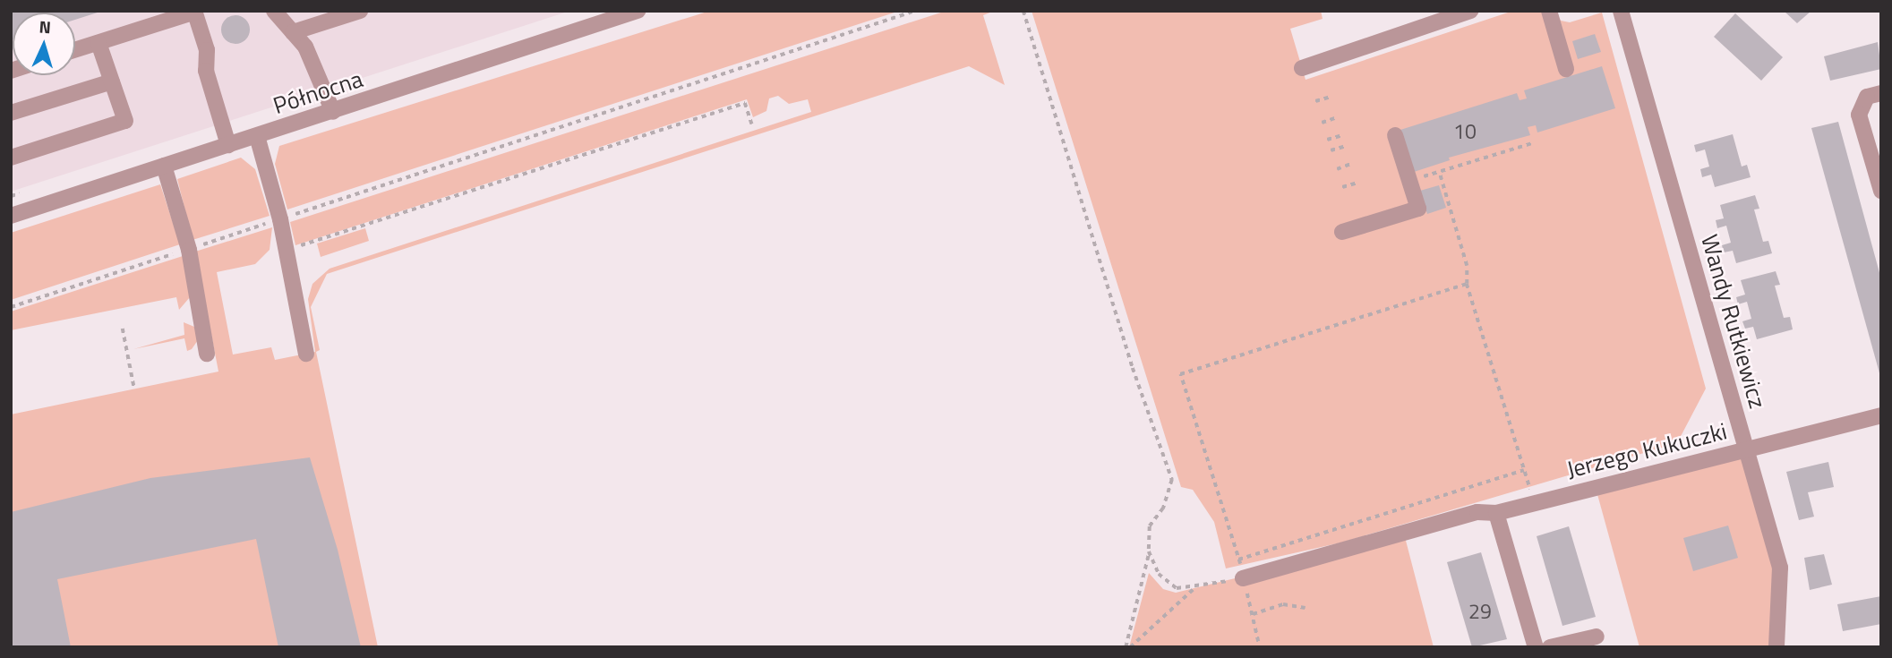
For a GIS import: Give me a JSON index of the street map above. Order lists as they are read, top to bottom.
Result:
{
  "streets": {
    "street": ["Północna", "Wandy Rutkiewicz", "Jerzego Kukuczki"]
  },
  "crossings": [
    ["Wandy Rutkiewicz", "Jerzego Kukuczki"]
  ],
  "house_numbers": ["10", "29"],
  "north": "top"
}
